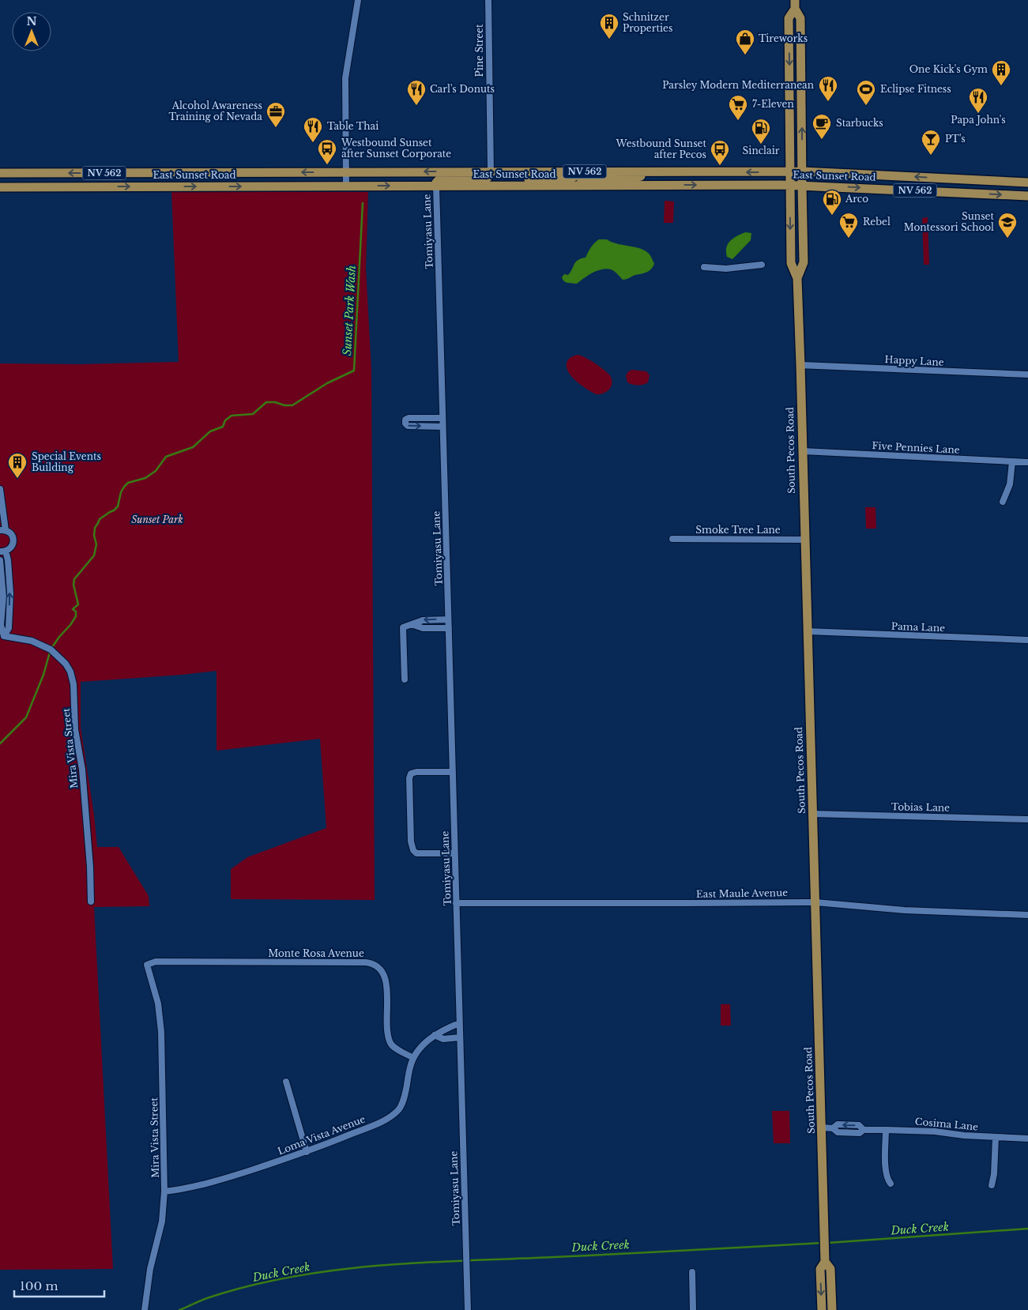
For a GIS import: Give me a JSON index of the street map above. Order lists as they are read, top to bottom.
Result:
{
  "streets": {
    "main road": ["NV 562", "East Sunset Road", "South Pecos Road"],
    "street": [
      "Pine Street",
      "Tomiyasu Lane",
      "Happy Lane",
      "Five Pennies Lane",
      "Smoke Tree Lane",
      "Pama Lane",
      "Mira Vista Street",
      "Tobias Lane",
      "East Maule Avenue",
      "Monte Rosa Avenue",
      "Cosima Lane",
      "Loma Vista Avenue"
    ]
  },
  "crossings": [
    ["Pine Street", "East Sunset Road"],
    ["East Sunset Road", "Tomiyasu Lane"],
    ["East Sunset Road", "South Pecos Road"],
    ["Tomiyasu Lane", "East Maule Avenue"],
    ["Tomiyasu Lane", "Loma Vista Avenue"],
    ["Happy Lane", "South Pecos Road"],
    ["Five Pennies Lane", "South Pecos Road"],
    ["South Pecos Road", "Smoke Tree Lane"],
    ["South Pecos Road", "Pama Lane"],
    ["South Pecos Road", "Tobias Lane"],
    ["South Pecos Road", "East Maule Avenue"],
    ["South Pecos Road", "Cosima Lane"],
    ["Mira Vista Street", "Monte Rosa Avenue"],
    ["Mira Vista Street", "Loma Vista Avenue"],
    ["Monte Rosa Avenue", "Loma Vista Avenue"]
  ],
  "water": ["Sunset Park Wash", "Duck Creek"],
  "parks": ["Sunset Park"],
  "places": {
    "building": ["Schnitzer Properties", "One Kick's Gym", "Special Events Building"],
    "shop": ["Tireworks"],
    "restaurant": [
      "Parsley Modern Mediterranean",
      "Carl's Donuts",
      "Papa John's",
      "Table Thai"
    ],
    "sports": ["Eclipse Fitness"],
    "supermarket": ["7-Eleven", "Rebel"],
    "office": ["Alcohol Awareness Training of Nevada"],
    "cafe": ["Starbucks"],
    "fuel station": ["Sinclair", "Arco"],
    "bar": ["PT's"],
    "bus stop": ["Westbound Sunset after Sunset Corporate", "Westbound Sunset after Pecos"],
    "school or university": ["Sunset Montessori School"]
  },
  "scale_bar": "100 m",
  "north": "top"
}
